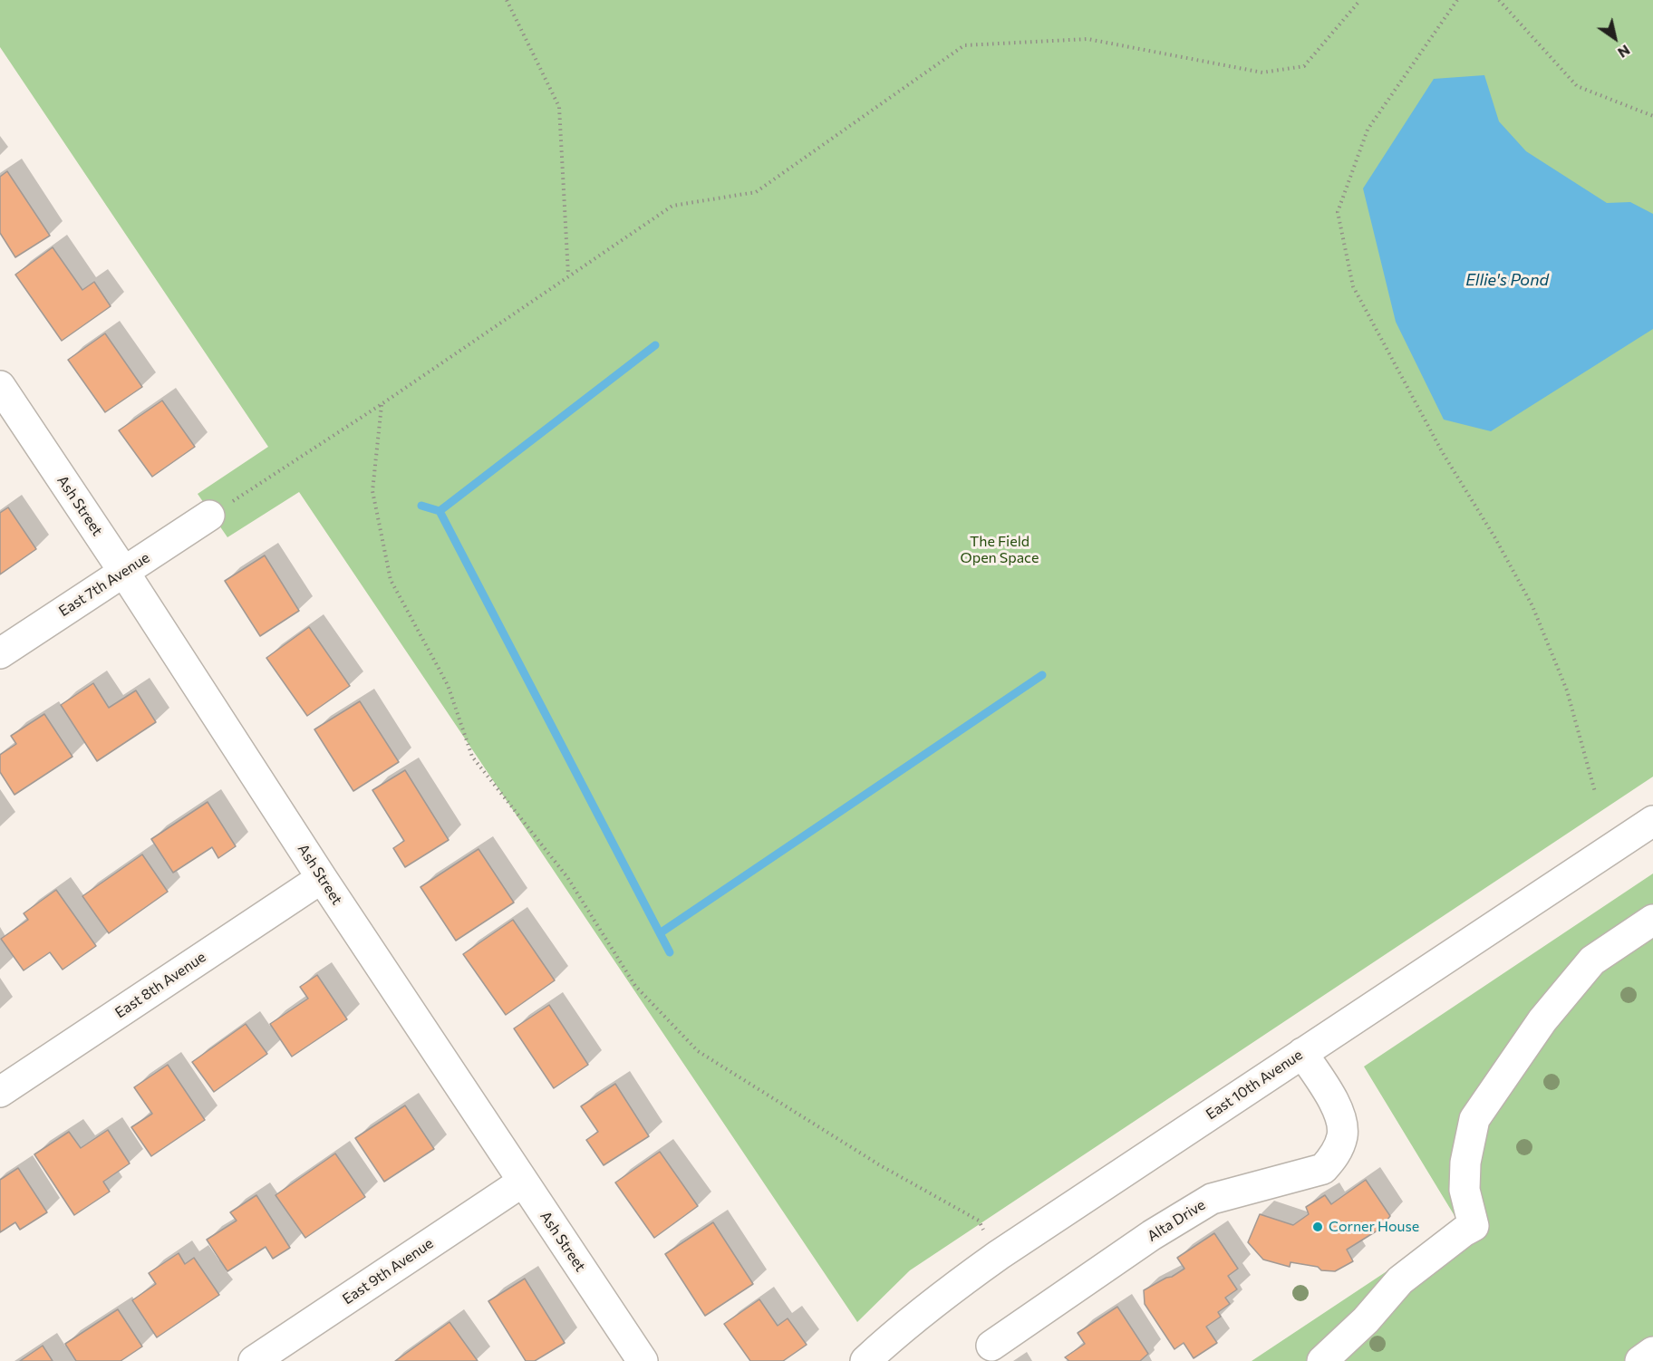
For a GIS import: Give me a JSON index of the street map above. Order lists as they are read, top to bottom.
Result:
{
  "streets": {
    "street": [
      "Ash Street",
      "East 7th Avenue",
      "East 8th Avenue",
      "East 10th Avenue",
      "Alta Drive",
      "East 9th Avenue"
    ]
  },
  "crossings": [
    ["Ash Street", "East 7th Avenue"],
    ["Ash Street", "East 8th Avenue"],
    ["Ash Street", "East 9th Avenue"],
    ["East 10th Avenue", "Alta Drive"]
  ],
  "water": ["Ellie's Pond"],
  "parks": ["The Field Open Space"],
  "places": ["Corner House"],
  "north": "bottom right"
}
